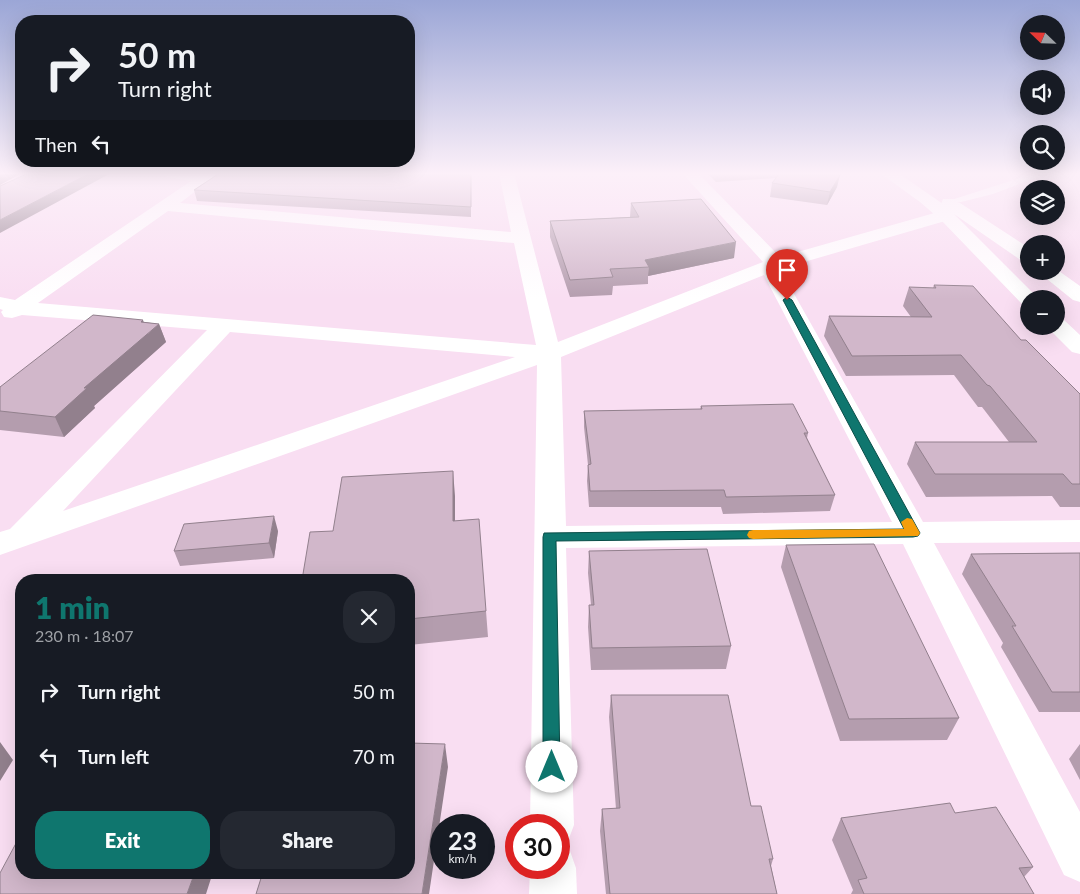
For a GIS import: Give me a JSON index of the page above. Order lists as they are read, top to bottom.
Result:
{
  "north": "top left",
  "page": {
    "map_buttons": ["+", "−"],
    "turn": ["50 m", "Turn right"],
    "then": "Then",
    "heading": ["1 min", "230 m · 18:07"],
    "list": [
      {
        "name": "Turn right",
        "value": "50 m"
      },
      {
        "name": "Turn left",
        "value": "70 m"
      }
    ],
    "buttons": ["Exit", "Share"],
    "speed": "23 km/h",
    "limit": "30"
  }
}
